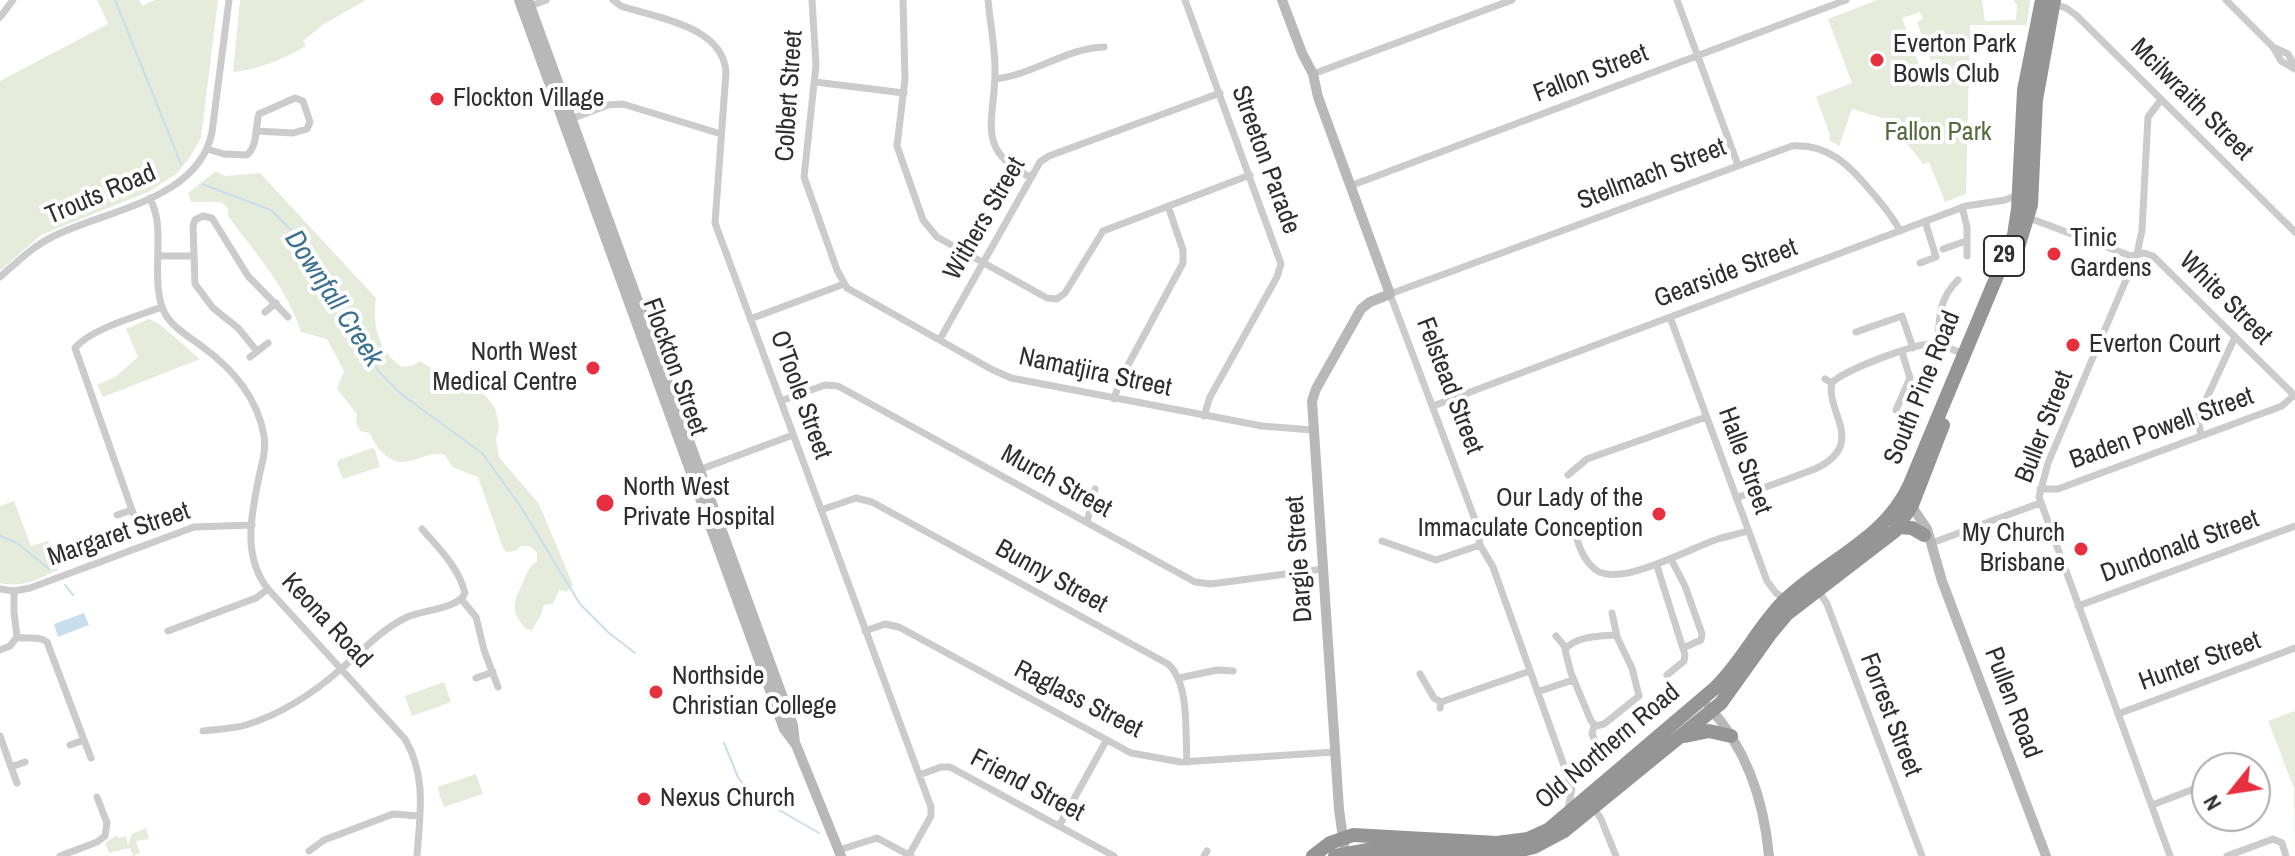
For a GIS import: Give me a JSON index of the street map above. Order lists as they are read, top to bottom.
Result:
{
  "streets": {
    "highway": ["29", "South Pine Road", "Old Northern Road"],
    "street": [
      "Fallon Street",
      "Colbert Street",
      "Mcilwraith Street",
      "Streeton Parade",
      "Stellmach Street",
      "Trouts Road",
      "Withers Street",
      "Gearside Street",
      "White Street",
      "Flockton Street",
      "Namatjira Street",
      "Felstead Street",
      "O'Toole Street",
      "Buller Street",
      "Baden Powell Street",
      "Halle Street",
      "Murch Street",
      "Margaret Street",
      "Dundonald Street",
      "Dargie Street",
      "Bunny Street",
      "Keona Road",
      "Hunter Street",
      "Raglass Street",
      "Pullen Road",
      "Forrest Street",
      "Friend Street"
    ]
  },
  "crossings": [
    ["Fallon Street", "Felstead Street"],
    ["Colbert Street", "Namatjira Street"],
    ["Mcilwraith Street", "South Pine Road"],
    ["Mcilwraith Street", "Buller Street"],
    ["Streeton Parade", "Withers Street"],
    ["Streeton Parade", "Namatjira Street"],
    ["Stellmach Street", "Gearside Street"],
    ["Stellmach Street", "Felstead Street"],
    ["Stellmach Street", "Dargie Street"],
    ["Withers Street", "Namatjira Street"],
    ["Gearside Street", "Felstead Street"],
    ["Gearside Street", "South Pine Road"],
    ["Gearside Street", "Halle Street"],
    ["White Street", "South Pine Road"],
    ["White Street", "Buller Street"],
    ["White Street", "Baden Powell Street"],
    ["Namatjira Street", "Dargie Street"],
    ["Felstead Street", "Dargie Street"],
    ["Felstead Street", "Old Northern Road"],
    ["South Pine Road", "Halle Street"],
    ["South Pine Road", "Pullen Road"],
    ["South Pine Road", "Forrest Street"],
    ["South Pine Road", "Old Northern Road"],
    ["O'Toole Street", "Murch Street"],
    ["O'Toole Street", "Bunny Street"],
    ["O'Toole Street", "Raglass Street"],
    ["O'Toole Street", "Friend Street"],
    ["Buller Street", "Baden Powell Street"],
    ["Buller Street", "Dundonald Street"],
    ["Buller Street", "Hunter Street"],
    ["Murch Street", "Dargie Street"],
    ["Margaret Street", "Keona Road"],
    ["Dargie Street", "Raglass Street"],
    ["Dargie Street", "Old Northern Road"]
  ],
  "water": ["Downfall Creek"],
  "parks": ["Fallon Park"],
  "places": [
    "Everton Park Bowls Club",
    "Flockton Village",
    "Tinic Gardens",
    "Everton Court",
    "North West Medical Centre",
    "North West Private Hospital",
    "Our Lady of the Immaculate Conception",
    "My Church Brisbane",
    "Northside Christian College",
    "Nexus Church"
  ],
  "north": "bottom left"
}
